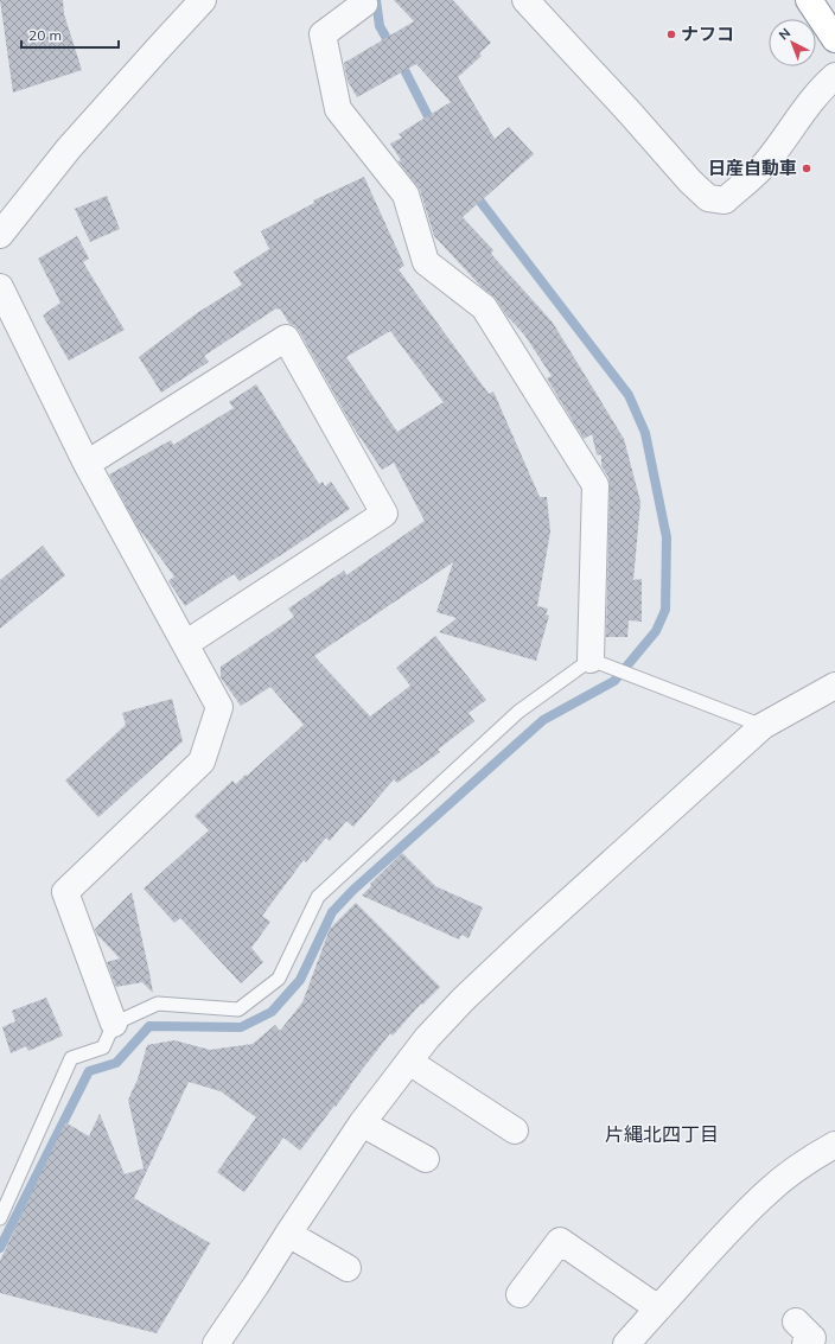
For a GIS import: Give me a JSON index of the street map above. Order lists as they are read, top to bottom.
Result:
{
  "districts": ["片縄北四丁目"],
  "places": ["ナフコ", "日産自動車"],
  "scale_bar": "20 m",
  "north": "top left"
}
